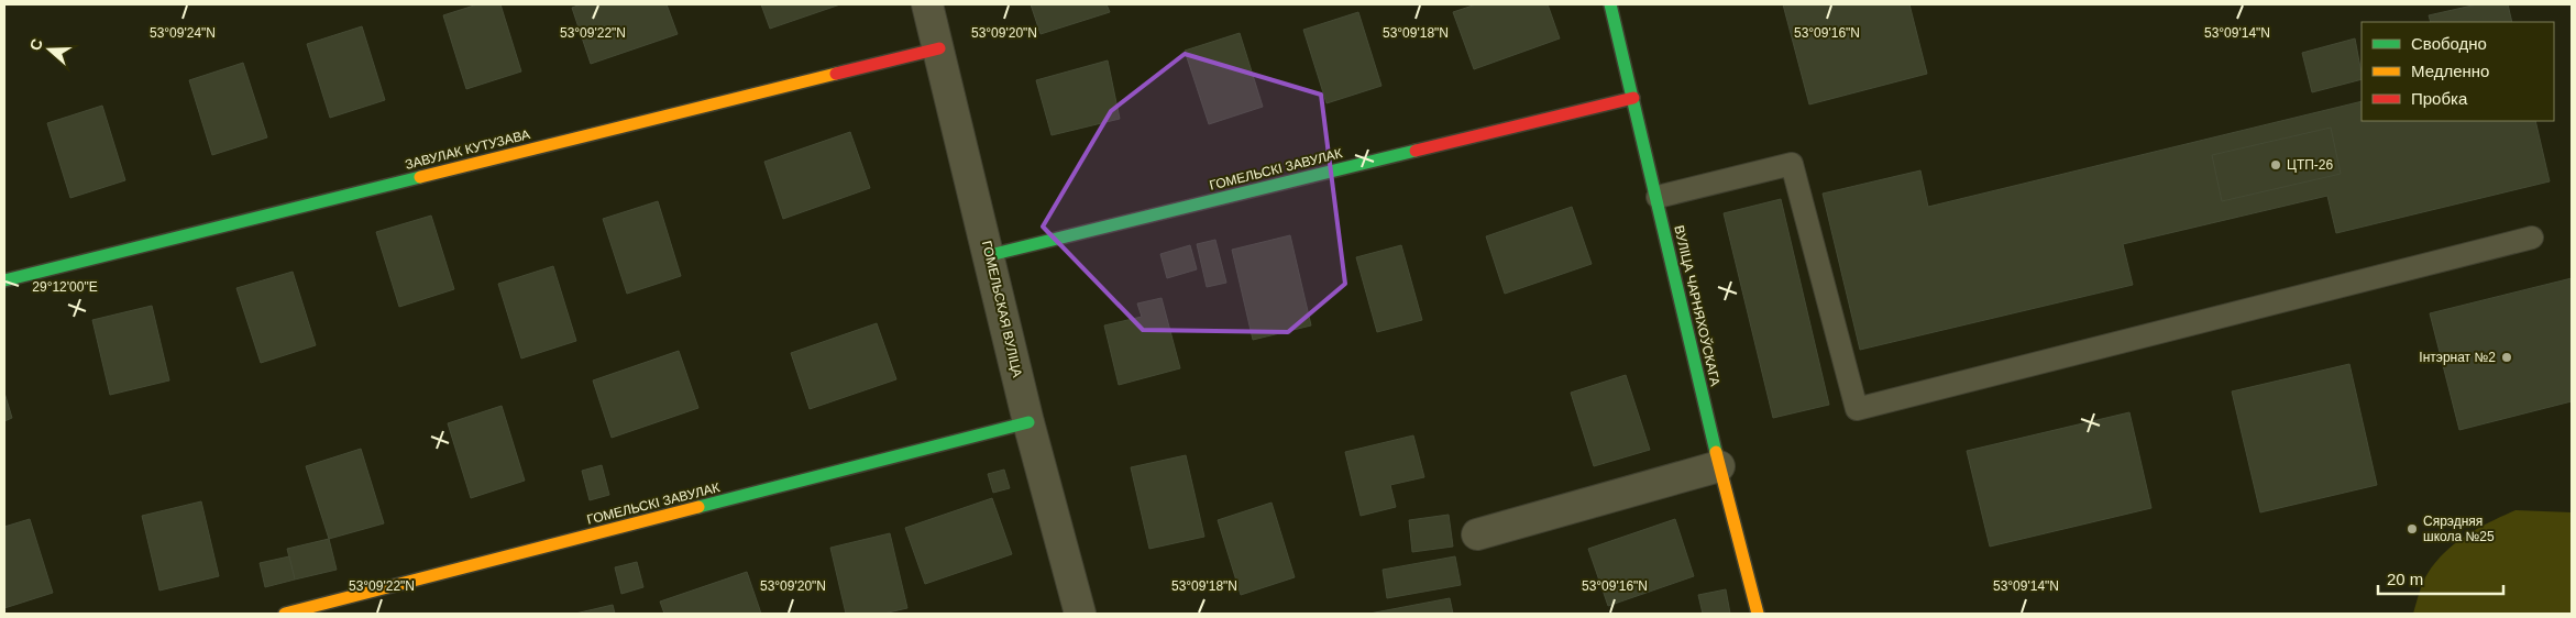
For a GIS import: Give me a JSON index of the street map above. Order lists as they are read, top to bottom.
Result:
{
  "streets": {
    "street": [
      "ЗАВУЛАК КУТУЗАВА",
      "ГОМЕЛЬСКІ ЗАВУЛАК",
      "ВУЛІЦА ЧАРНЯХОЎСКАГА",
      "ГОМЕЛЬСКАЯ ВУЛІЦА"
    ]
  },
  "crossings": [
    ["ЗАВУЛАК КУТУЗАВА", "ГОМЕЛЬСКАЯ ВУЛІЦА"],
    ["ГОМЕЛЬСКІ ЗАВУЛАК", "ВУЛІЦА ЧАРНЯХОЎСКАГА"],
    ["ГОМЕЛЬСКІ ЗАВУЛАК", "ГОМЕЛЬСКАЯ ВУЛІЦА"]
  ],
  "places": ["ЦТП-26", "Інтэрнат №2", "Сярэдняя школа №25"],
  "legend": ["Свободно", "Медленно", "Пробка"],
  "scale_bar": "20 m",
  "north": "left",
  "coordinates": [
    "53°09'24\"N",
    "53°09'22\"N",
    "53°09'20\"N",
    "53°09'18\"N",
    "53°09'16\"N",
    "53°09'14\"N",
    "29°12'00\"E"
  ]
}
